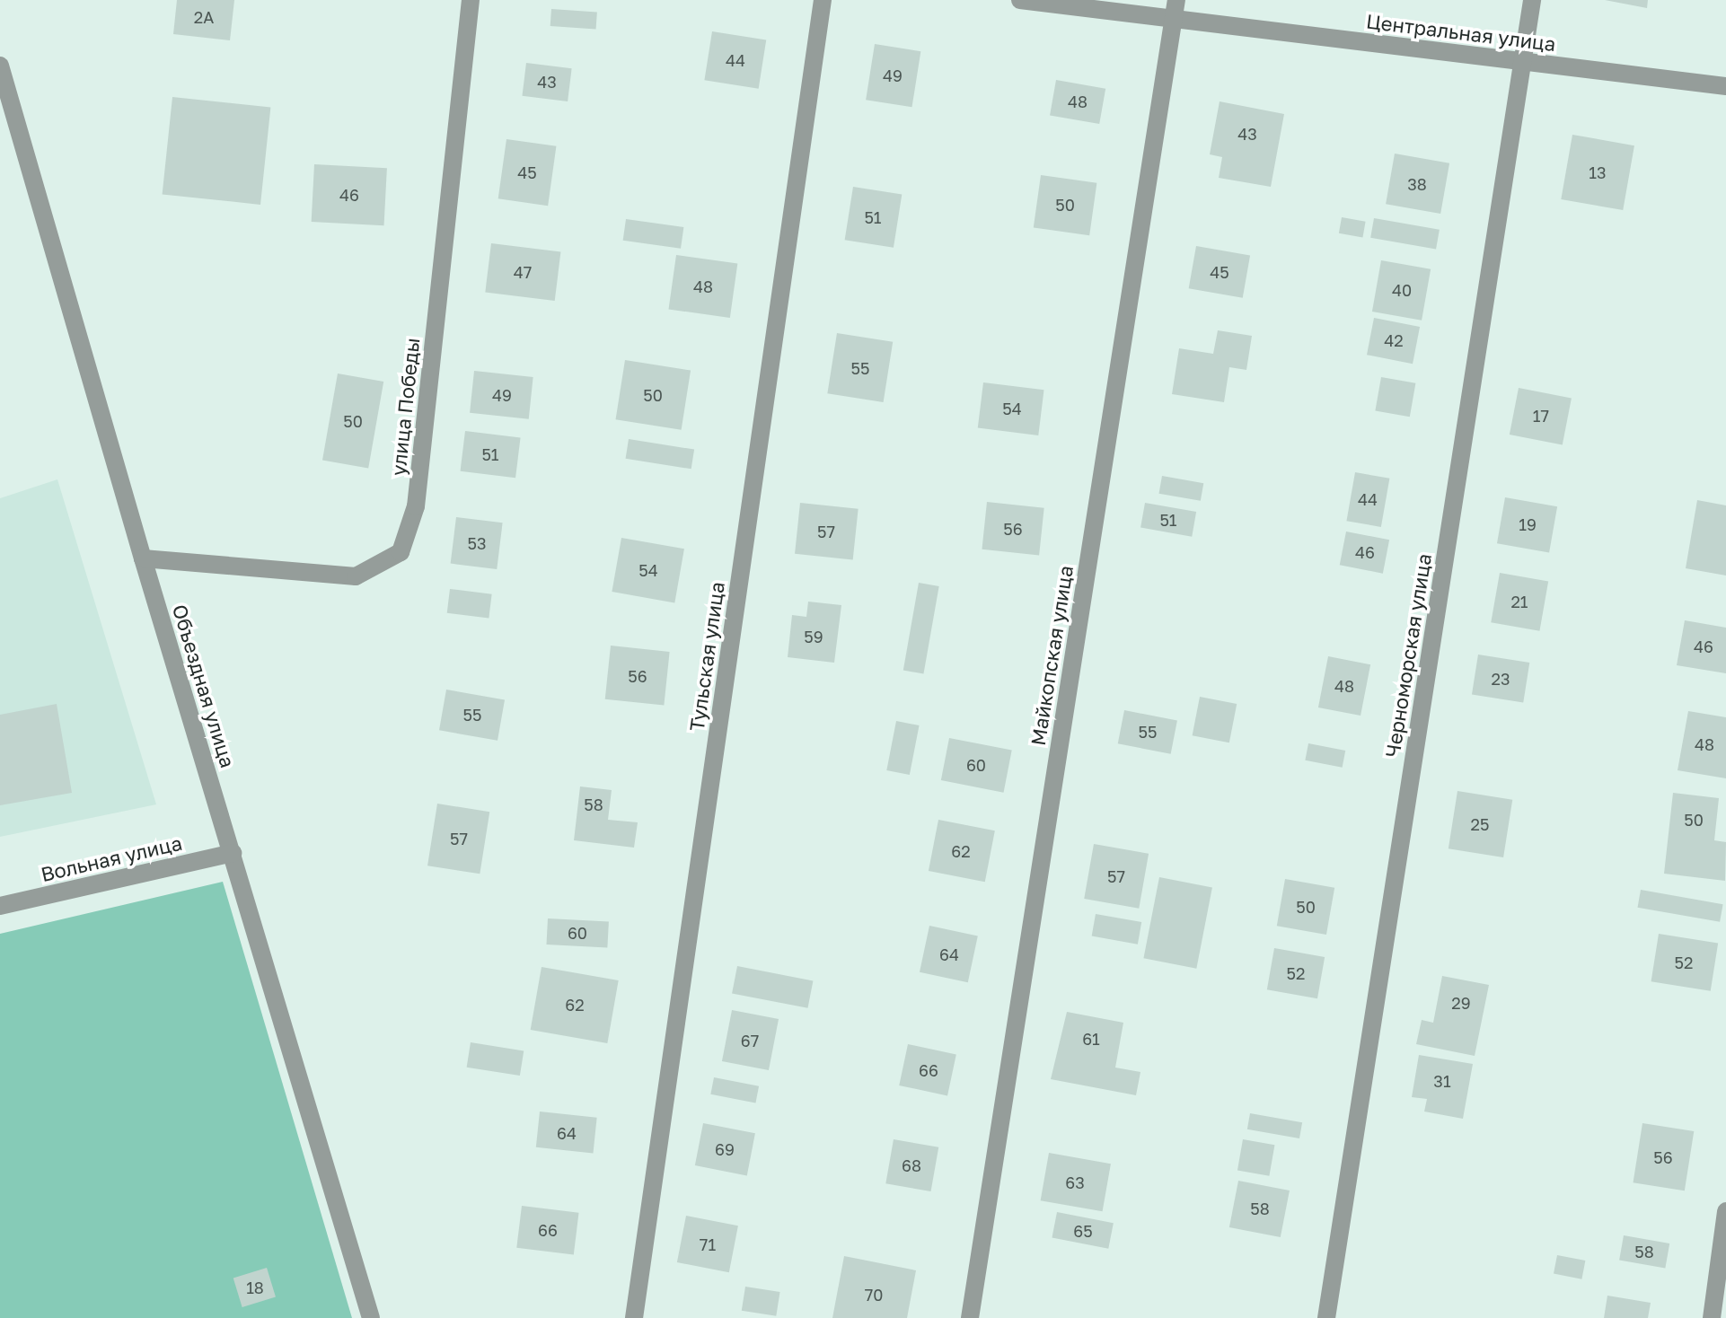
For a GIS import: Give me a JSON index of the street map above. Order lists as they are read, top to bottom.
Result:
{
  "streets": {
    "street": [
      "Центральная улица",
      "улица Победы",
      "Майкопская улица",
      "Черноморская улица",
      "Тульская улица",
      "Объездная улица",
      "Вольная улица"
    ]
  },
  "crossings": [
    ["Центральная улица", "Майкопская улица"],
    ["Центральная улица", "Черноморская улица"],
    ["улица Победы", "Объездная улица"],
    ["Объездная улица", "Вольная улица"]
  ],
  "house_numbers": [
    "2А",
    "44",
    "49",
    "43",
    "48",
    "43",
    "45",
    "13",
    "38",
    "46",
    "50",
    "51",
    "47",
    "45",
    "48",
    "40",
    "42",
    "55",
    "49",
    "50",
    "54",
    "17",
    "50",
    "51",
    "44",
    "51",
    "19",
    "56",
    "57",
    "53",
    "46",
    "54",
    "21",
    "59",
    "46",
    "56",
    "23",
    "48",
    "55",
    "55",
    "48",
    "60",
    "58",
    "50",
    "25",
    "57",
    "62",
    "57",
    "50",
    "60",
    "64",
    "52",
    "52",
    "29",
    "62",
    "61",
    "67",
    "66",
    "31",
    "64",
    "69",
    "56",
    "68",
    "63",
    "58",
    "66",
    "65",
    "71",
    "58",
    "18",
    "70"
  ]
}
